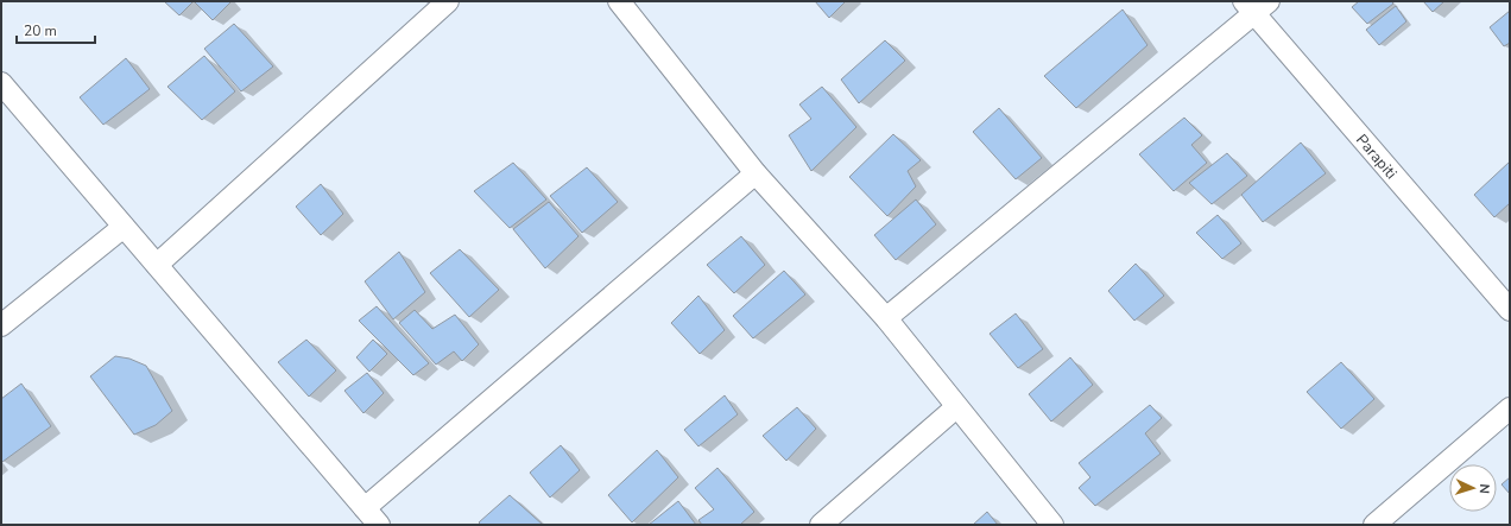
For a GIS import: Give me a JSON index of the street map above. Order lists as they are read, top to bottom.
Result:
{
  "streets": {
    "street": ["Parapiti"]
  },
  "scale_bar": "20 m",
  "north": "right"
}
